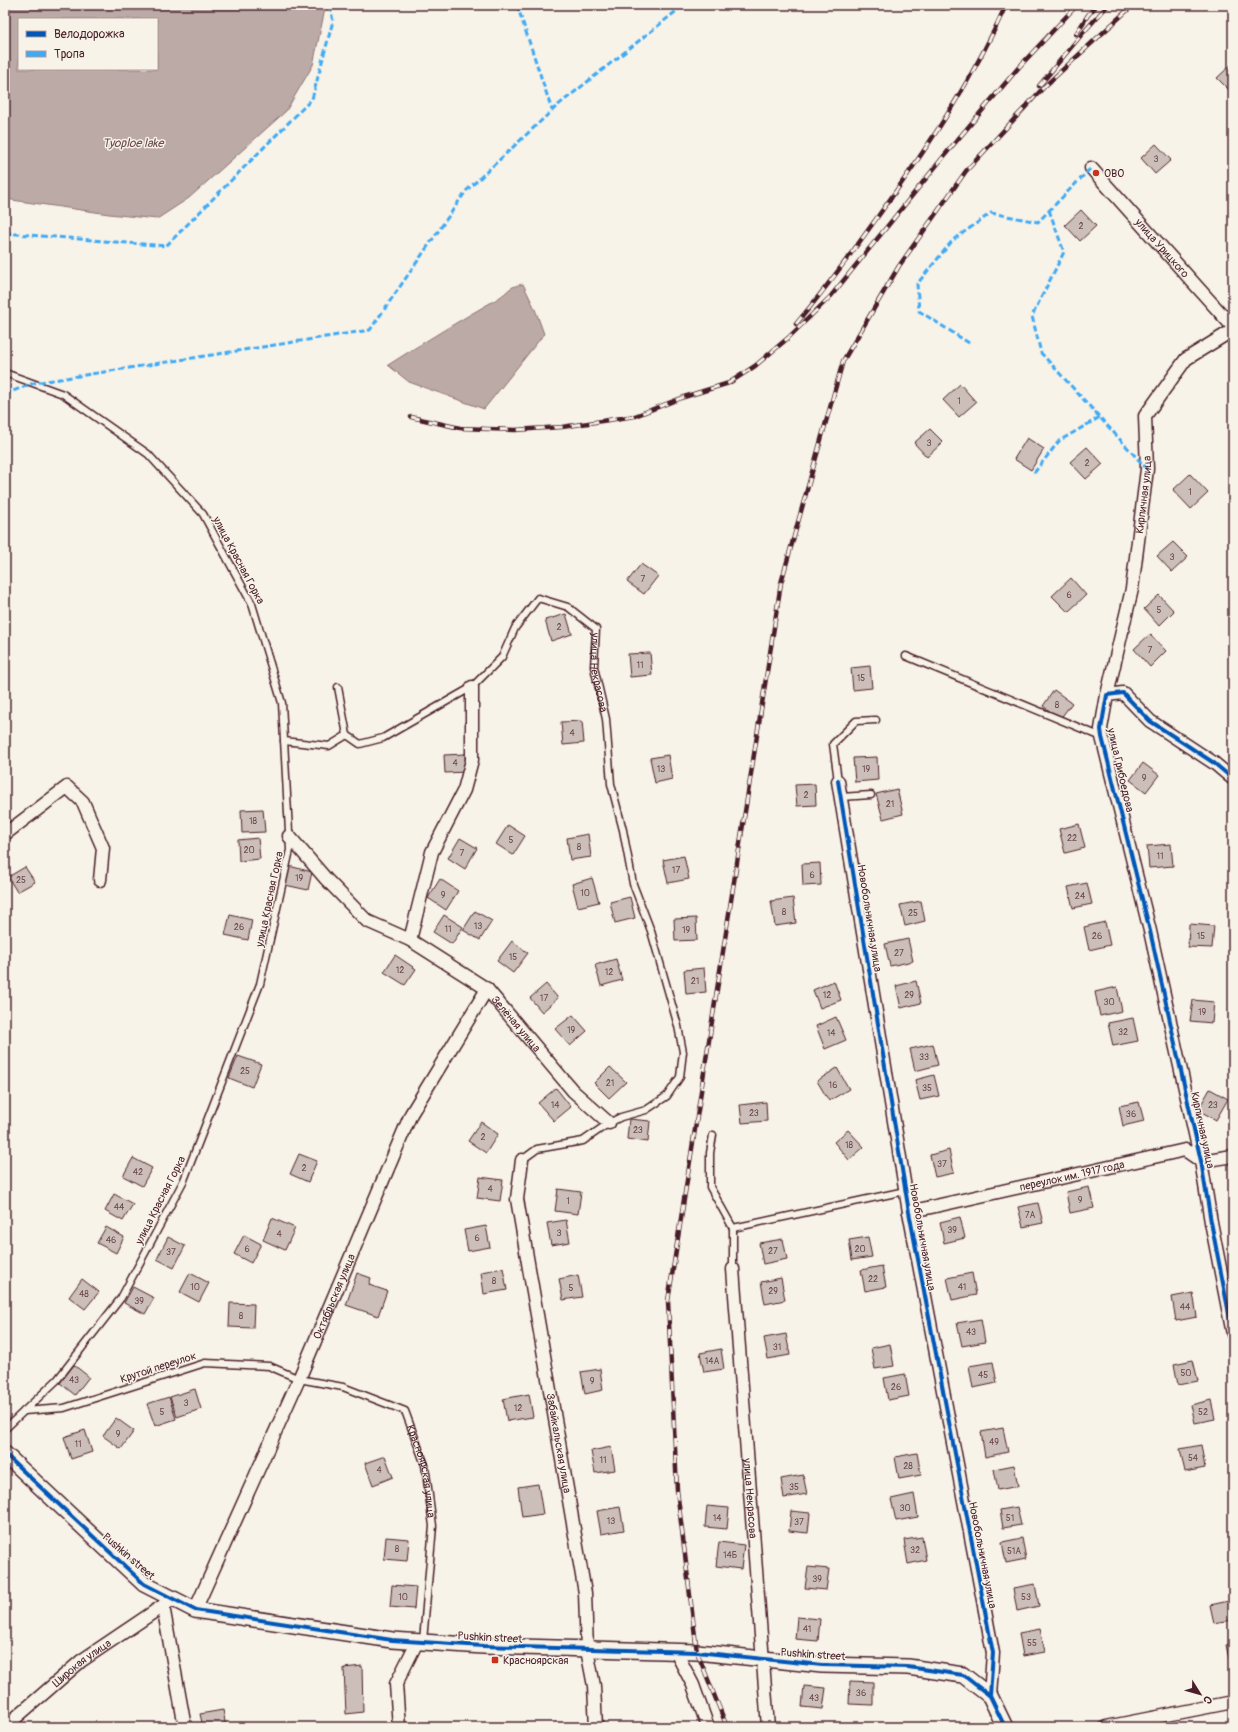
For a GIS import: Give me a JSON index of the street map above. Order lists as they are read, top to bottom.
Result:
{
  "streets": {
    "street": [
      "улица Урицкого",
      "Кирпичная улица",
      "улица Некрасова",
      "улица Грибоедова",
      "Новобольничная улица",
      "Зелёная улица",
      "переулок им. 1917 года",
      "Октябрьская улица",
      "Забайкальская улица",
      "Красноярская улица",
      "Pushkin street",
      "Широкая улица"
    ],
    "lane": ["улица Красная Горка", "Крутой переулок"]
  },
  "crossings": [
    ["улица Урицкого", "Кирпичная улица"],
    ["Кирпичная улица", "улица Грибоедова"],
    ["Кирпичная улица", "переулок им. 1917 года"],
    ["улица Красная Горка", "Зелёная улица"],
    ["улица Красная Горка", "Крутой переулок"],
    ["улица Некрасова", "Зелёная улица"],
    ["улица Некрасова", "Pushkin street"],
    ["Новобольничная улица", "переулок им. 1917 года"],
    ["Новобольничная улица", "Pushkin street"],
    ["Зелёная улица", "Октябрьская улица"],
    ["Октябрьская улица", "Крутой переулок"],
    ["Октябрьская улица", "Красноярская улица"],
    ["Октябрьская улица", "Pushkin street"],
    ["Крутой переулок", "Красноярская улица"],
    ["Забайкальская улица", "Pushkin street"],
    ["Красноярская улица", "Pushkin street"],
    ["Pushkin street", "Широкая улица"]
  ],
  "water": ["Tyoploe lake"],
  "places": {
    "other": ["ОВО"],
    "transit": ["Красноярская"]
  },
  "house_numbers": [
    "3",
    "2",
    "1",
    "3",
    "2",
    "1",
    "3",
    "7",
    "6",
    "5",
    "2",
    "7",
    "11",
    "15",
    "8",
    "4",
    "4",
    "13",
    "19",
    "9",
    "2",
    "21",
    "18",
    "22",
    "5",
    "8",
    "20",
    "7",
    "11",
    "17",
    "6",
    "19",
    "25",
    "10",
    "9",
    "24",
    "8",
    "25",
    "13",
    "26",
    "11",
    "19",
    "26",
    "15",
    "27",
    "15",
    "12",
    "12",
    "21",
    "12",
    "29",
    "17",
    "30",
    "19",
    "19",
    "32",
    "14",
    "33",
    "25",
    "21",
    "16",
    "35",
    "14",
    "23",
    "23",
    "36",
    "23",
    "2",
    "18",
    "37",
    "2",
    "42",
    "4",
    "9",
    "1",
    "44",
    "7А",
    "39",
    "3",
    "4",
    "6",
    "46",
    "6",
    "20",
    "27",
    "37",
    "22",
    "8",
    "10",
    "41",
    "5",
    "29",
    "48",
    "39",
    "44",
    "8",
    "43",
    "31",
    "14А",
    "50",
    "45",
    "43",
    "9",
    "26",
    "3",
    "12",
    "5",
    "52",
    "9",
    "49",
    "11",
    "54",
    "11",
    "28",
    "4",
    "35",
    "30",
    "14",
    "51",
    "13",
    "37",
    "8",
    "32",
    "51А",
    "14Б",
    "39",
    "10",
    "53",
    "41",
    "55",
    "36",
    "43"
  ],
  "legend": ["Велодорожка", "Тропа"],
  "north": "bottom right"
}
